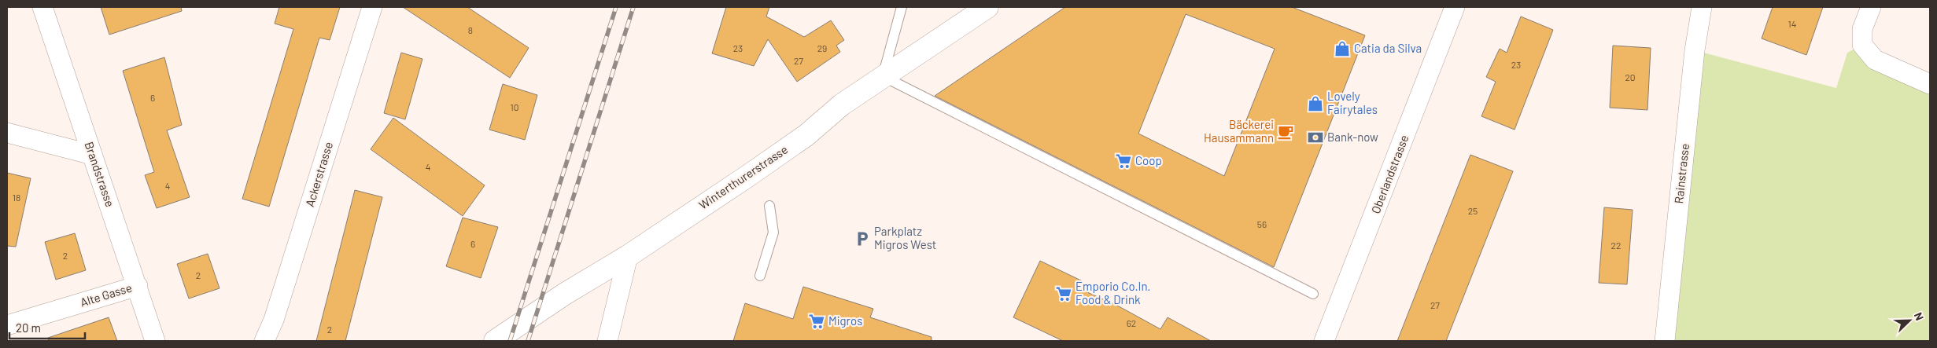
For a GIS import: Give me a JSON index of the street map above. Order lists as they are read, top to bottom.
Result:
{
  "streets": {
    "main road": ["Winterthurerstrasse"],
    "street": [
      "Rainstrasse",
      "Brandstrasse",
      "Ackerstrasse",
      "Oberlandstrasse",
      "Alte Gasse"
    ]
  },
  "crossings": [
    ["Brandstrasse", "Alte Gasse"]
  ],
  "places": {
    "shop": ["Catia da Silva", "Lovely Fairytales"],
    "cafe": ["Bäckerei Hausammann"],
    "bank": ["Bank-now"],
    "supermarket": ["Coop", "Emporio Co.In. Food & Drink", "Migros"],
    "parking": ["Parkplatz Migros West"]
  },
  "house_numbers": [
    "14",
    "8",
    "23",
    "29",
    "27",
    "23",
    "20",
    "6",
    "10",
    "4",
    "4",
    "18",
    "25",
    "56",
    "6",
    "22",
    "2",
    "2",
    "27",
    "62",
    "2"
  ],
  "scale_bar": "20 m",
  "north": "top right"
}
